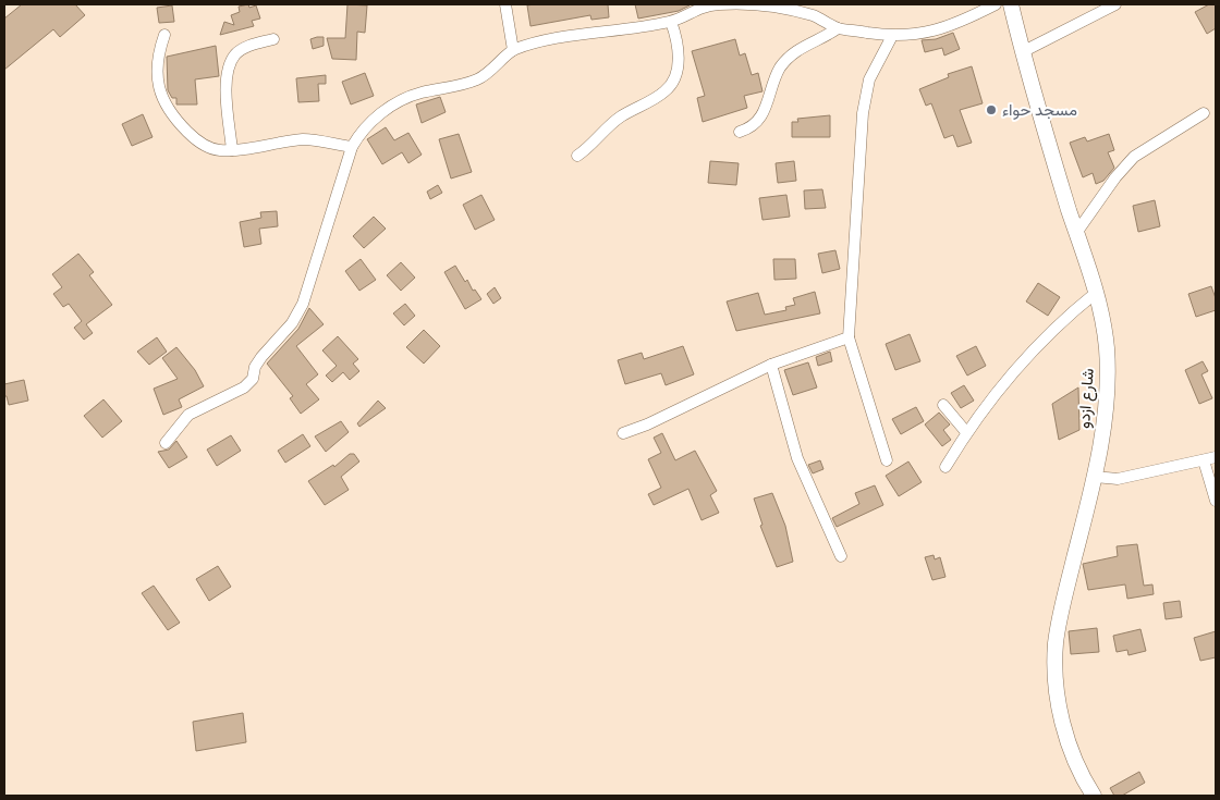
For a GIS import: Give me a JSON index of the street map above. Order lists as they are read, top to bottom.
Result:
{
  "streets": {
    "street": ["شارع ازدو"]
  },
  "places": ["مسجد حواء"]
}
